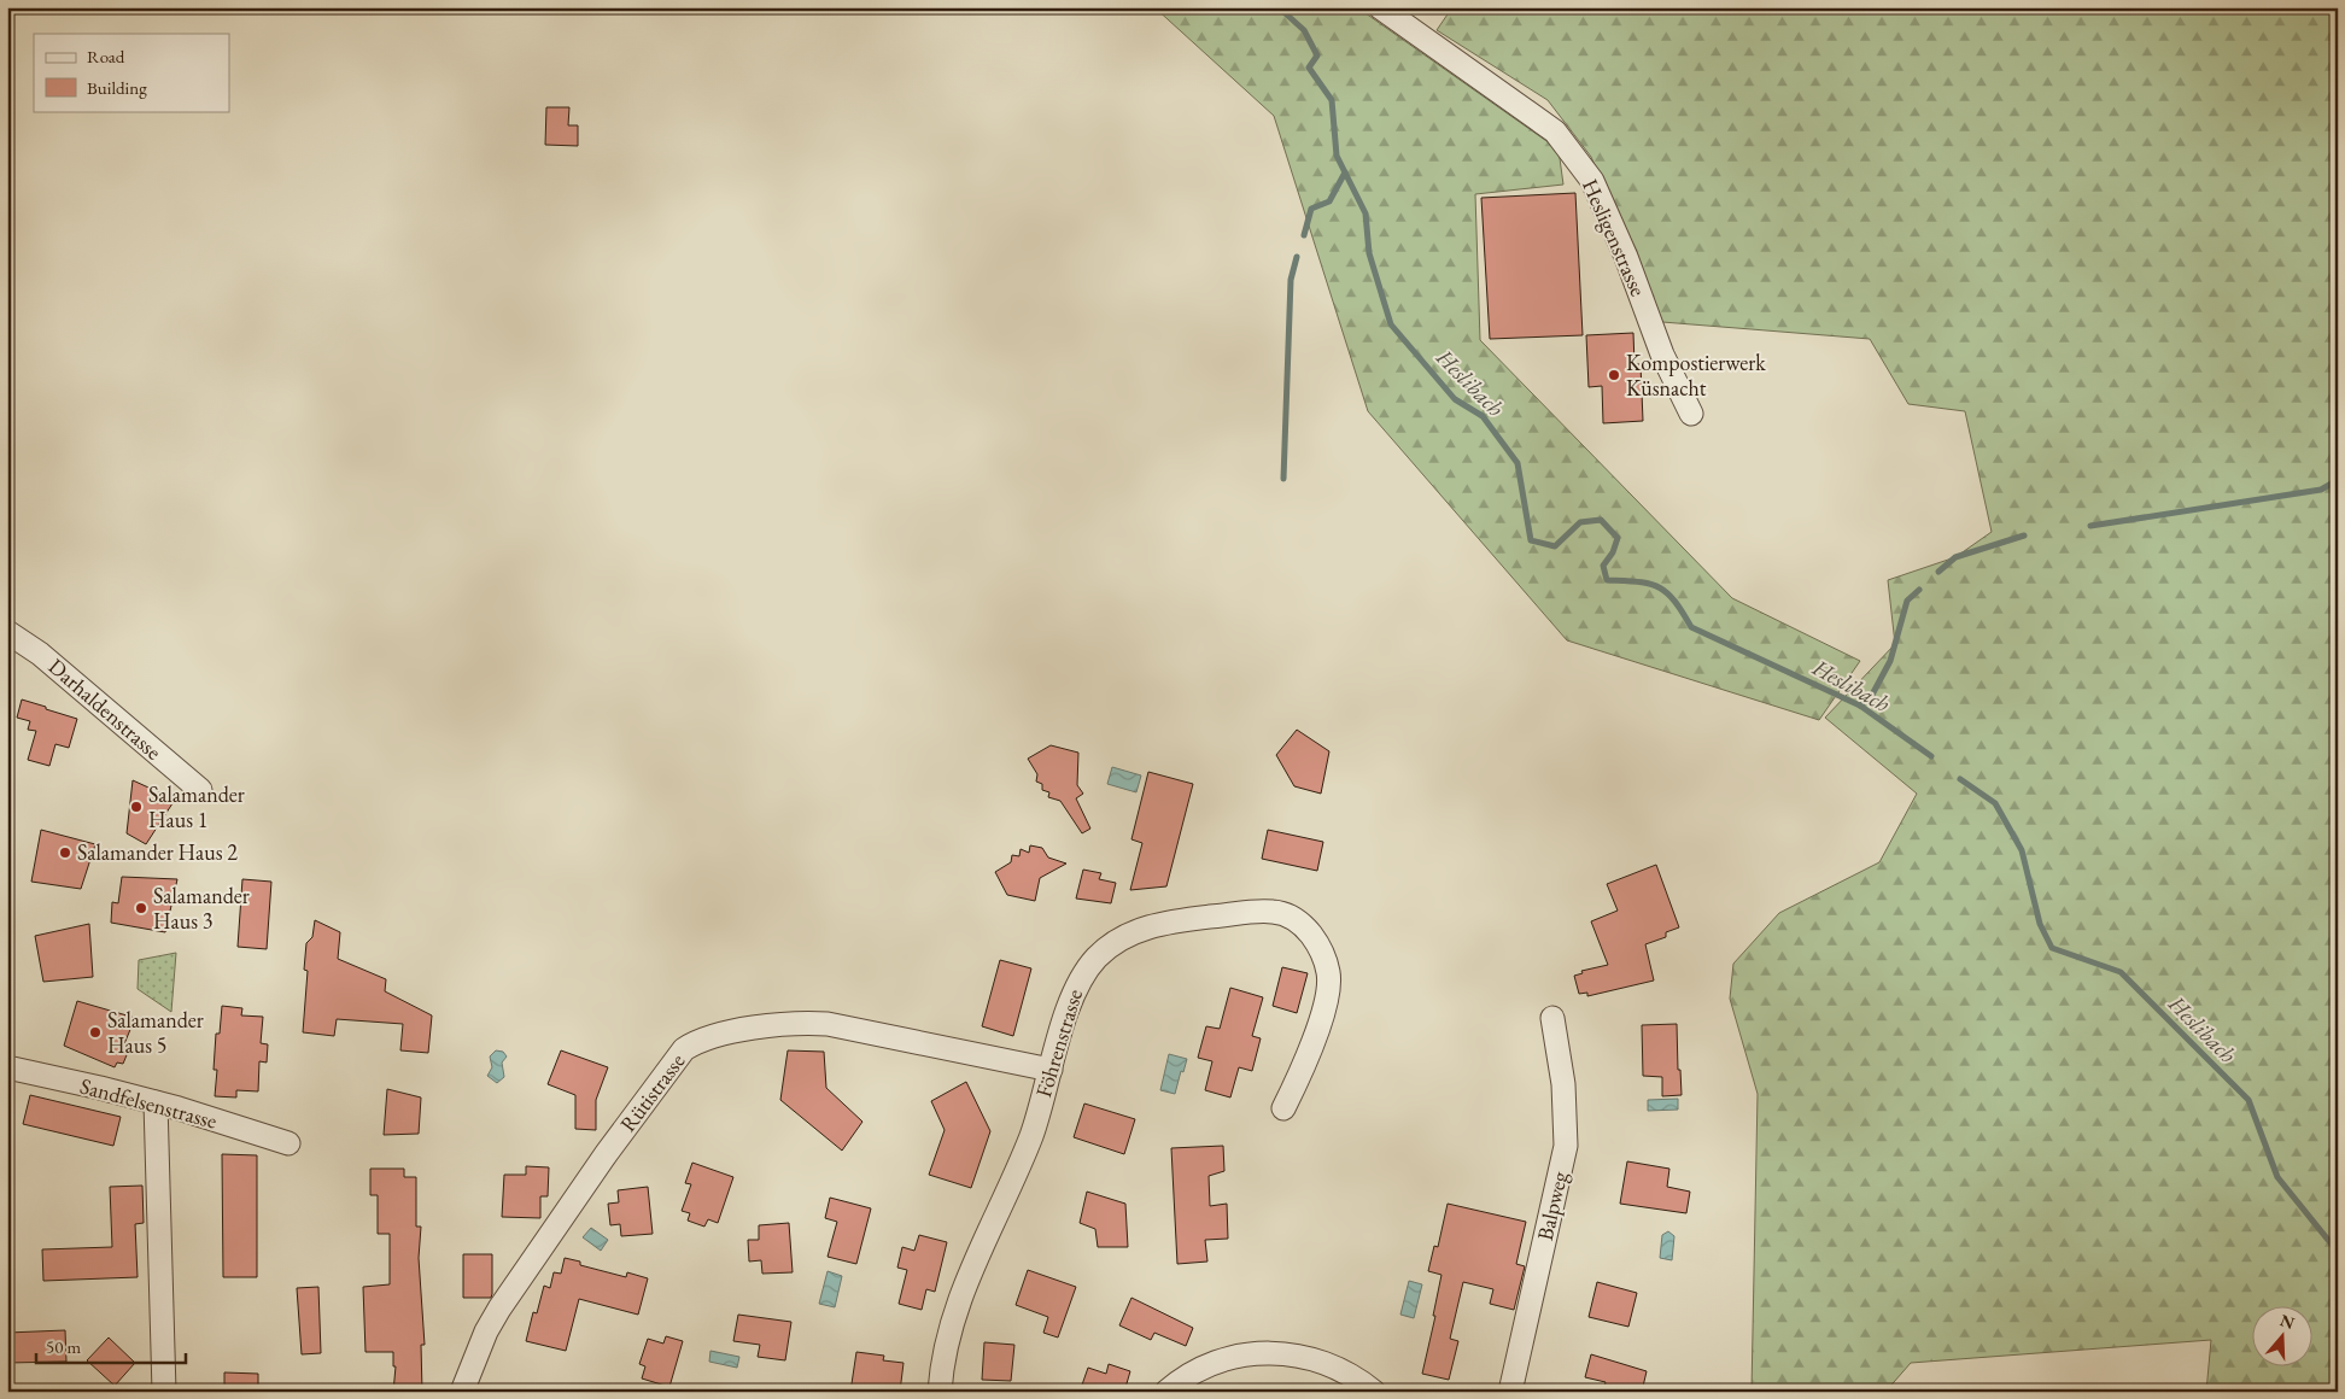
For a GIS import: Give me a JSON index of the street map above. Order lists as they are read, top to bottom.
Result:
{
  "streets": {
    "street": [
      "Hesligenstrasse",
      "Darhaldenstrasse",
      "Föhrenstrasse",
      "Rütistrasse",
      "Sandfelsenstrasse",
      "Balpweg"
    ]
  },
  "crossings": [
    ["Föhrenstrasse", "Rütistrasse"]
  ],
  "water": ["Heslibach"],
  "places": [
    "Kompostierwerk Küsnacht",
    "Salamander Haus 1",
    "Salamander Haus 2",
    "Salamander Haus 3",
    "Salamander Haus 5"
  ],
  "legend": ["Road", "Building"],
  "scale_bar": "50 m",
  "north": "top"
}
